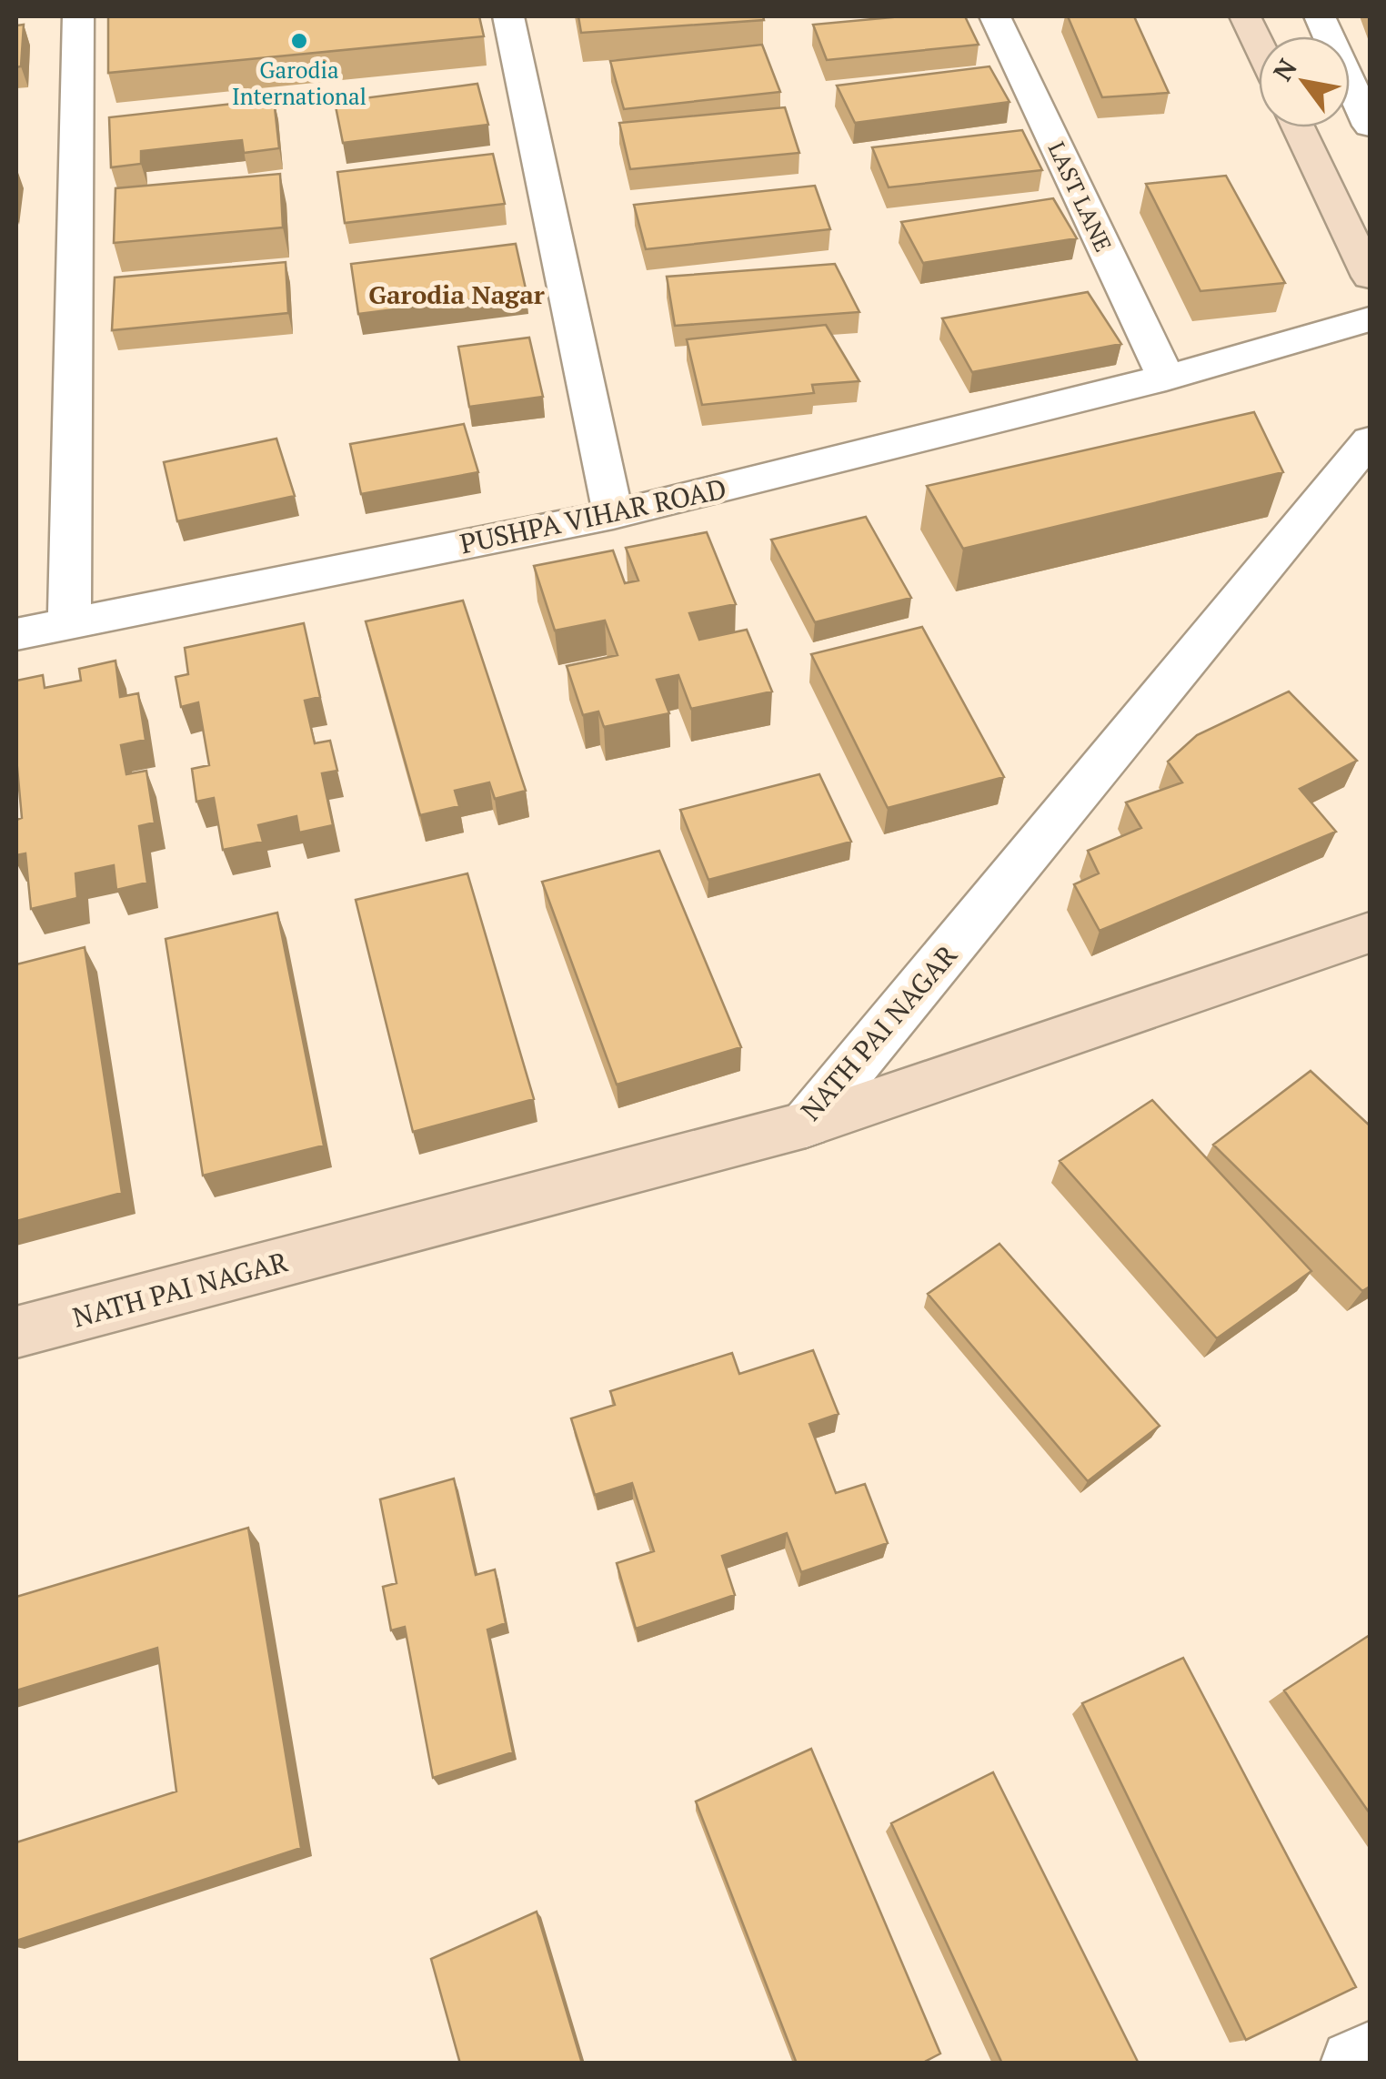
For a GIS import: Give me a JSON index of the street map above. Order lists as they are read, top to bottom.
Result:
{
  "streets": {
    "street": ["LAST LANE", "PUSHPA VIHAR ROAD", "NATH PAI NAGAR"]
  },
  "crossings": [
    ["LAST LANE", "PUSHPA VIHAR ROAD"]
  ],
  "districts": ["Garodia Nagar"],
  "places": ["Garodia International"],
  "north": "top left"
}
